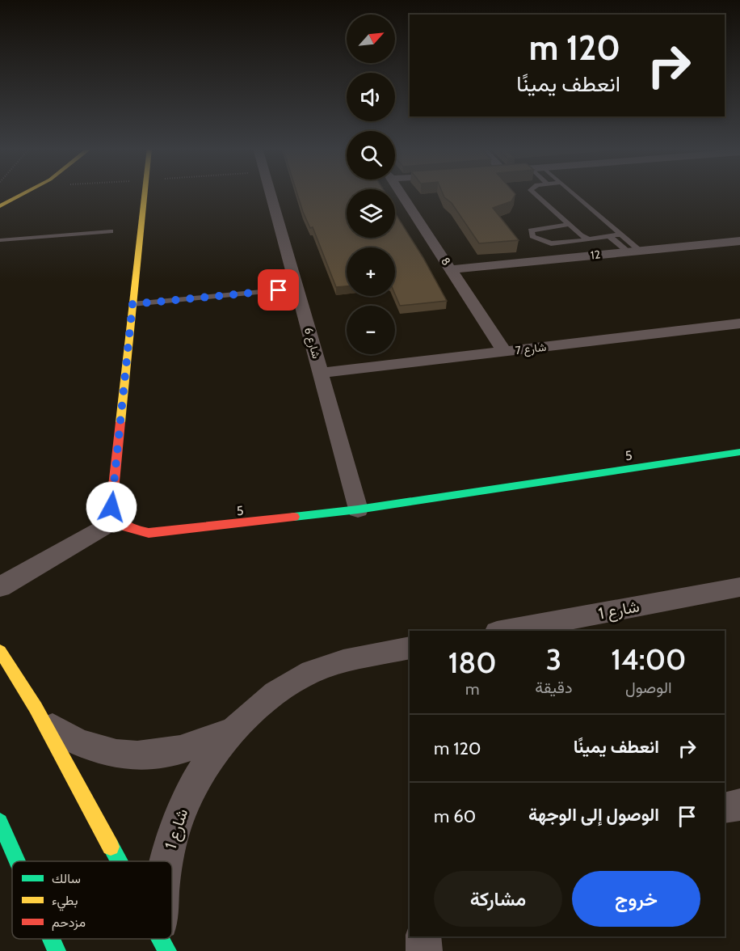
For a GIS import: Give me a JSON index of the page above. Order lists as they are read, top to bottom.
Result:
{
  "streets": {
    "street": [
      "12",
      "8",
      "شارع 6",
      "شارع 7",
      "5",
      "شارع 1"
    ]
  },
  "crossings": [
    ["12", "8"],
    ["8", "شارع 7"],
    ["شارع 6", "شارع 7"],
    ["شارع 6", "5"]
  ],
  "legend": ["سالك", "بطيء", "مزدحم"],
  "north": "top right",
  "page": {
    "map_buttons": ["+", "−"],
    "turn": ["120 m", "انعطف يمينًا"],
    "eta": [
      "14:00",
      "الوصول",
      "3",
      "دقيقة",
      "180",
      "m"
    ],
    "list": [
      {
        "name": "انعطف يمينًا",
        "value": "120 m"
      },
      {
        "name": "الوصول إلى الوجهة",
        "value": "60 m"
      }
    ],
    "buttons": ["خروج", "مشاركة"]
  }
}
